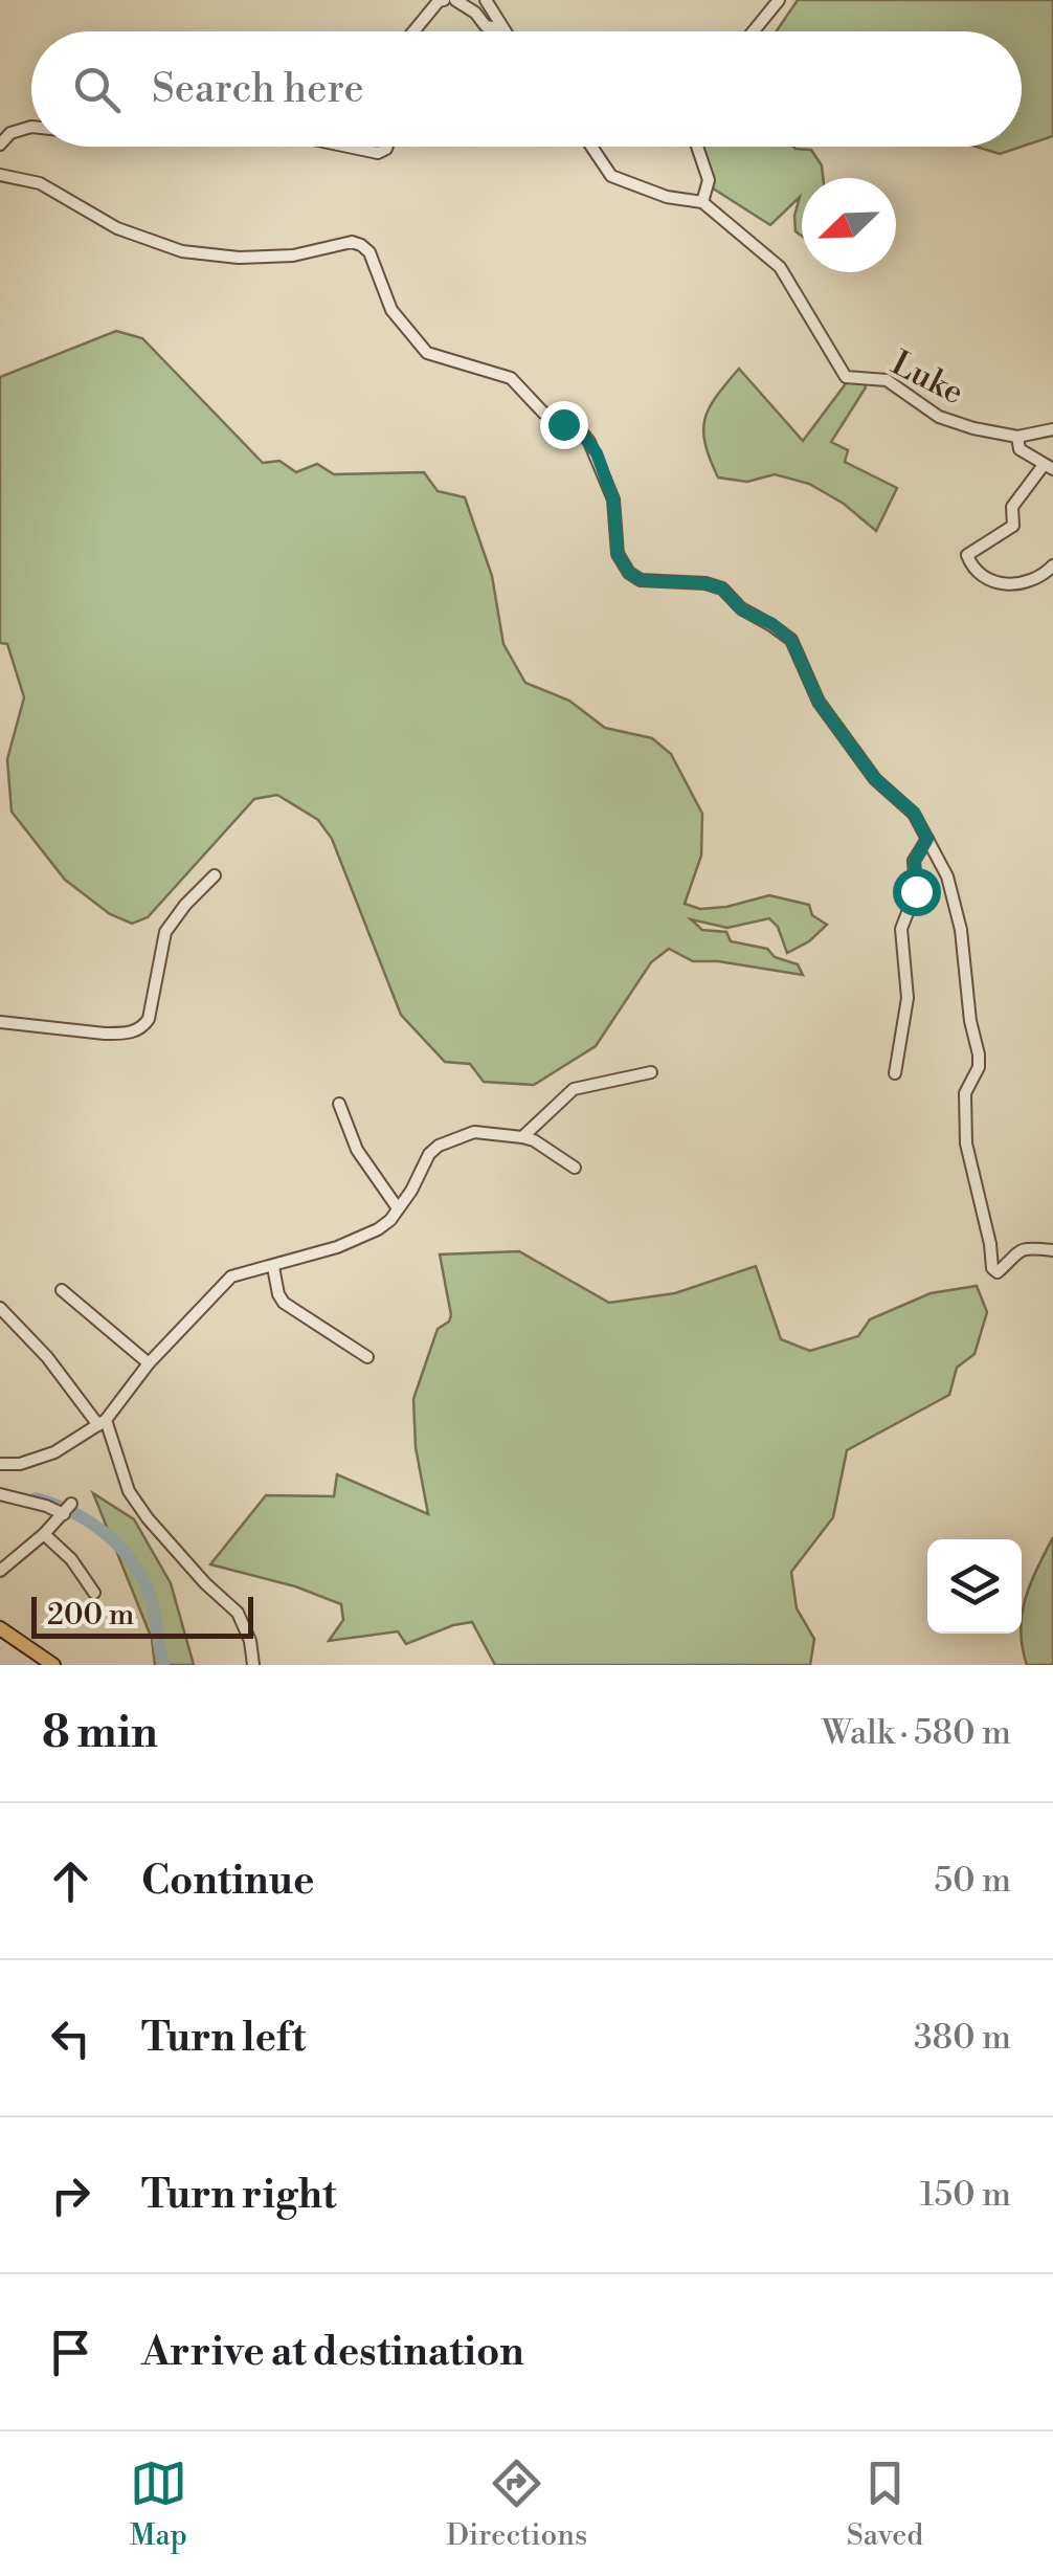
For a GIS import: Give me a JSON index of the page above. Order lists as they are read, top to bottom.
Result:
{
  "streets": {
    "street": ["Luke"]
  },
  "scale_bar": "200 m",
  "north": "bottom left",
  "page": {
    "search": "Search here",
    "scale": "200 m",
    "heading": ["8 min", "Walk · 580 m"],
    "list": [
      ["Continue", "50 m"],
      ["Turn left", "380 m"],
      ["Turn right", "150 m"],
      "Arrive at destination"
    ],
    "nav": ["Map", "Directions", "Saved"]
  }
}
